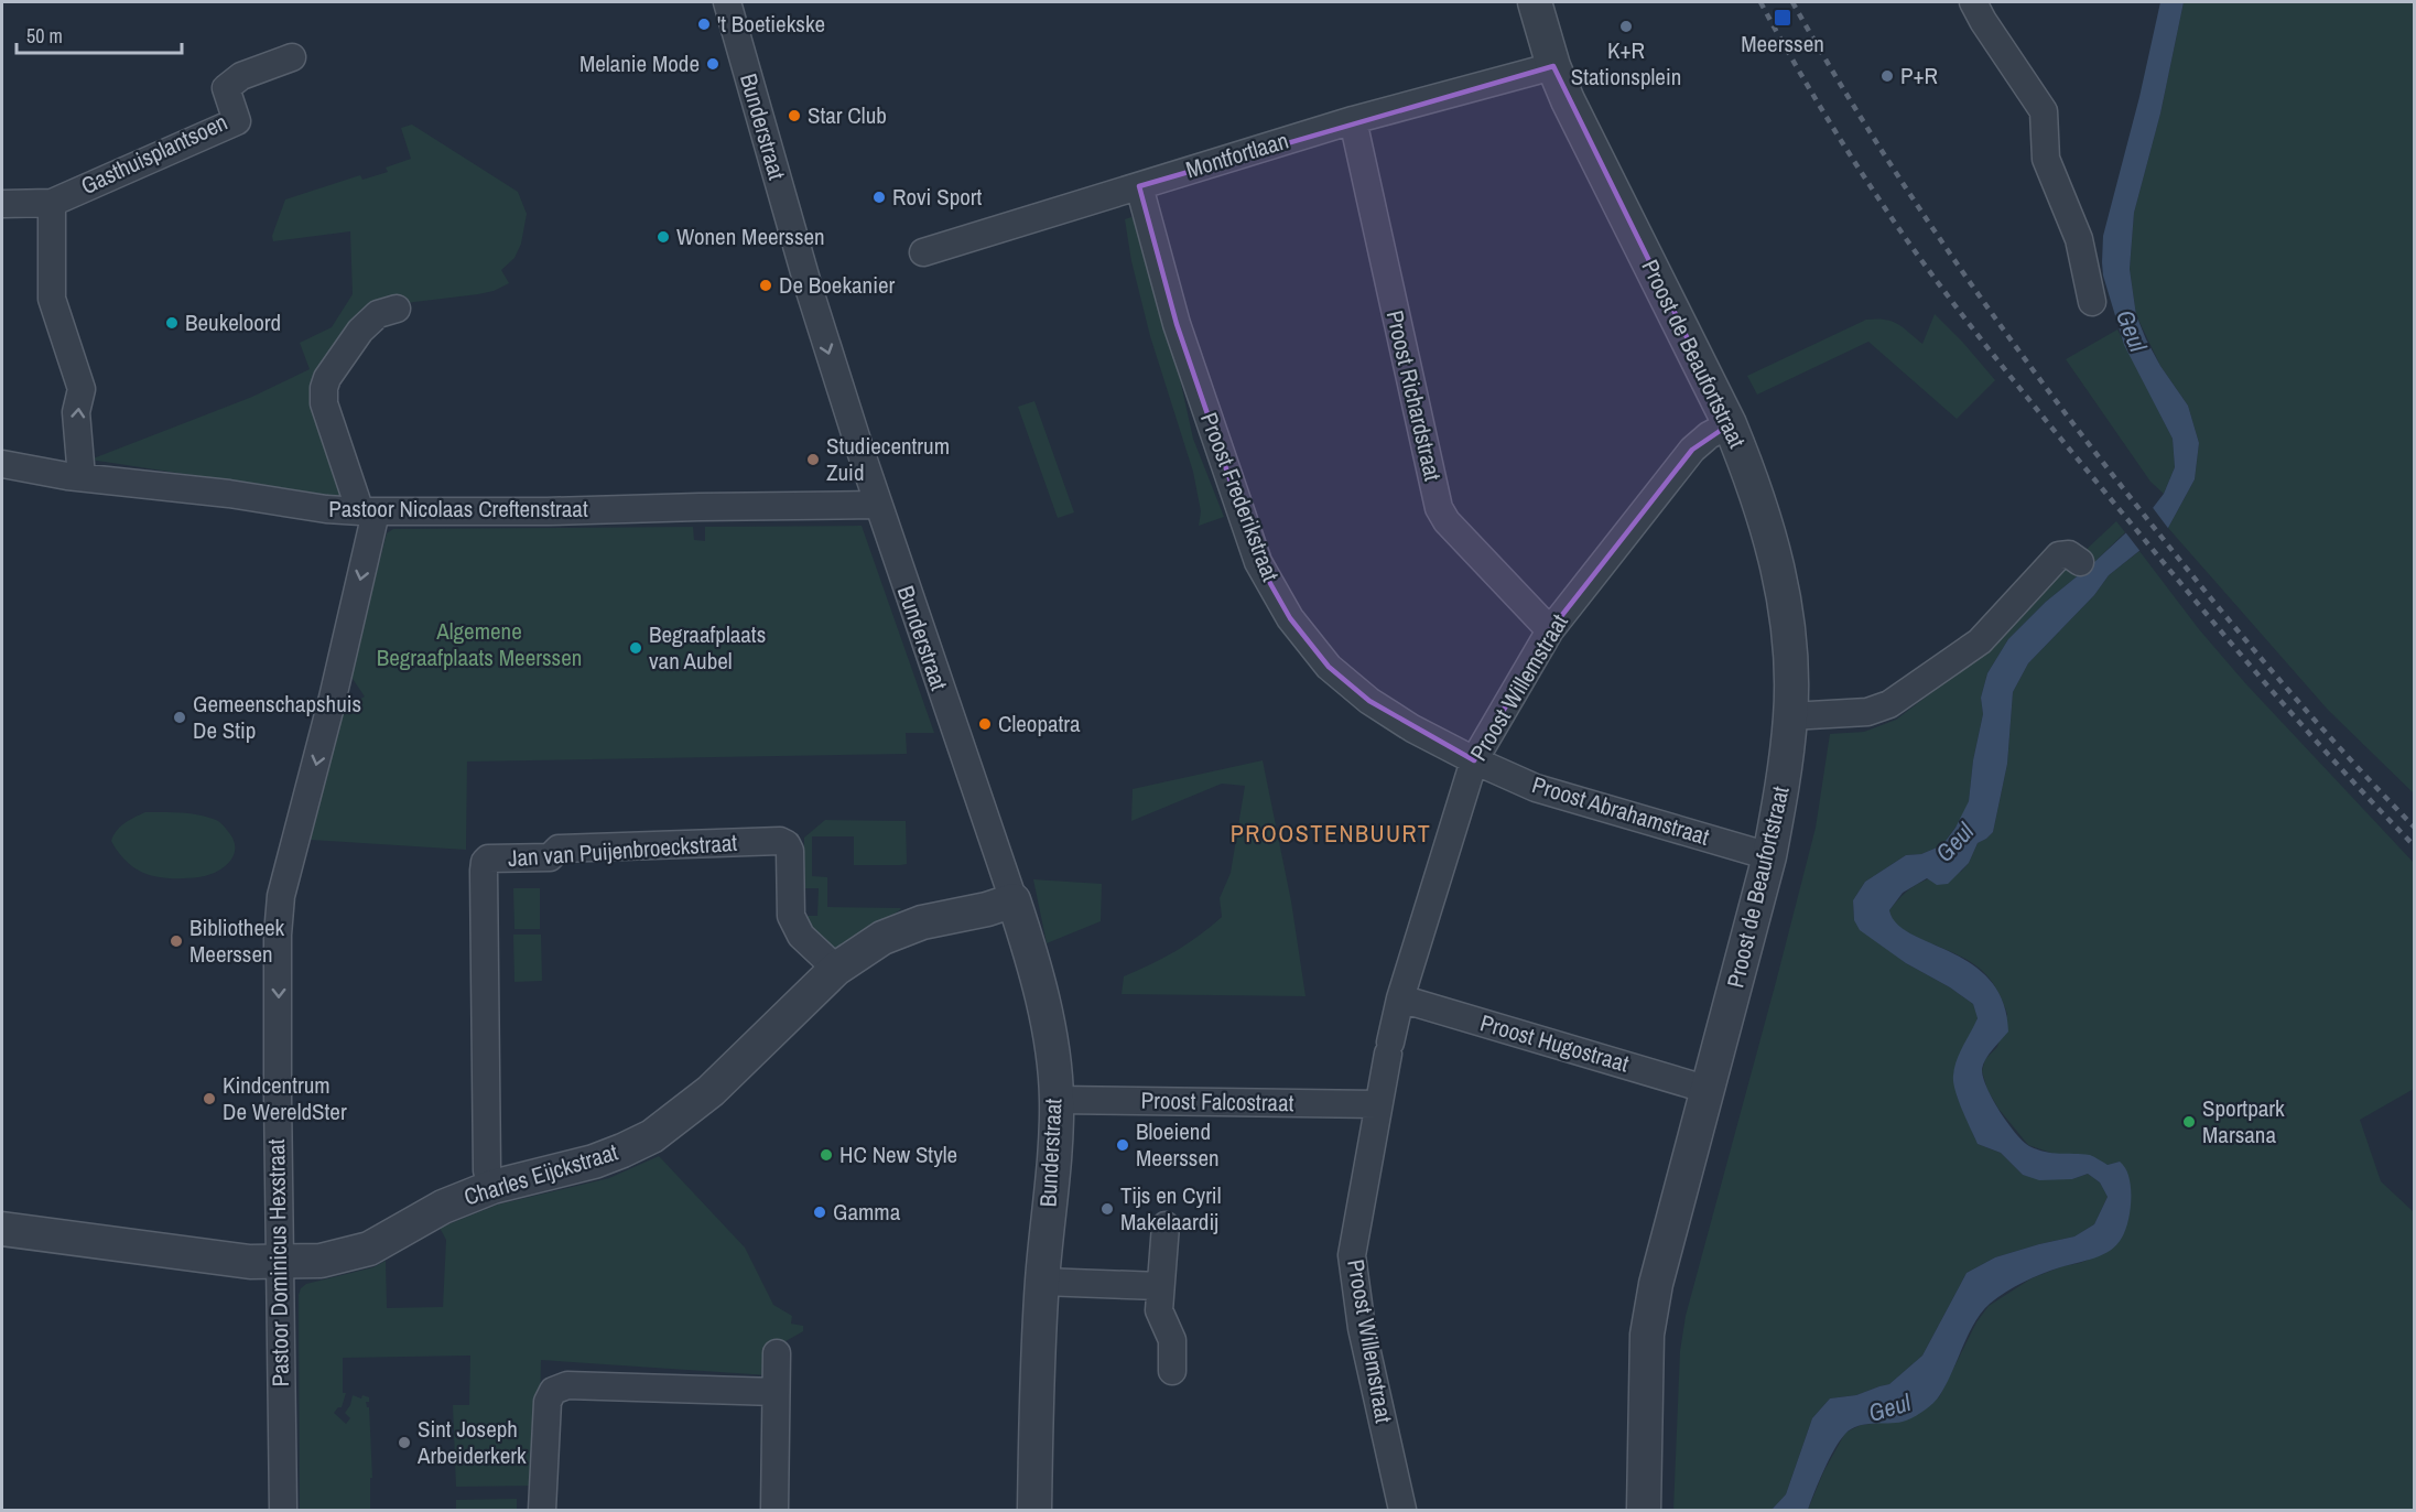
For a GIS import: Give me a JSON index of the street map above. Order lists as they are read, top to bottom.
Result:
{
  "streets": {
    "street": [
      "Bunderstraat",
      "Gasthuisplantsoen",
      "Montfortlaan",
      "Proost de Beaufortstraat",
      "Proost Richardstraat",
      "Proost Frederikstraat",
      "Pastoor Nicolaas Creftenstraat",
      "Proost Willemstraat",
      "Proost Abrahamstraat",
      "Jan van Puijenbroeckstraat",
      "Proost Hugostraat",
      "Proost Falcostraat",
      "Charles Eijckstraat",
      "Pastoor Dominicus Hexstraat"
    ]
  },
  "crossings": [
    ["Bunderstraat", "Pastoor Nicolaas Creftenstraat"],
    ["Bunderstraat", "Proost Falcostraat"],
    ["Bunderstraat", "Charles Eijckstraat"],
    ["Gasthuisplantsoen", "Pastoor Nicolaas Creftenstraat"],
    ["Montfortlaan", "Proost de Beaufortstraat"],
    ["Montfortlaan", "Proost Richardstraat"],
    ["Montfortlaan", "Proost Frederikstraat"],
    ["Proost de Beaufortstraat", "Proost Willemstraat"],
    ["Proost de Beaufortstraat", "Proost Abrahamstraat"],
    ["Proost de Beaufortstraat", "Proost Hugostraat"],
    ["Proost Richardstraat", "Proost Willemstraat"],
    ["Proost Frederikstraat", "Proost Willemstraat"],
    ["Proost Frederikstraat", "Proost Abrahamstraat"],
    ["Pastoor Nicolaas Creftenstraat", "Pastoor Dominicus Hexstraat"],
    ["Proost Willemstraat", "Proost Abrahamstraat"],
    ["Proost Willemstraat", "Proost Hugostraat"],
    ["Proost Willemstraat", "Proost Falcostraat"],
    ["Jan van Puijenbroeckstraat", "Charles Eijckstraat"],
    ["Charles Eijckstraat", "Pastoor Dominicus Hexstraat"]
  ],
  "one_way": ["Gasthuisplantsoen", "Pastoor Dominicus Hexstraat"],
  "districts": ["PROOSTENBUURT"],
  "water": ["Geul"],
  "parks": ["Algemene Begraafplaats Meerssen"],
  "places": {
    "transit": ["Meerssen"],
    "other": [
      "'t Boetiekske",
      "K+R Stationsplein",
      "Melanie Mode",
      "P+R",
      "Star Club",
      "Rovi Sport",
      "Wonen Meerssen",
      "De Boekanier",
      "Beukeloord",
      "Studiecentrum Zuid",
      "Begraafplaats van Aubel",
      "Gemeenschapshuis De Stip",
      "Cleopatra",
      "Bibliotheek Meerssen",
      "Kindcentrum De WereldSter",
      "Sportpark Marsana",
      "Bloeiend Meerssen",
      "HC New Style",
      "Tijs en Cyril Makelaardij",
      "Gamma",
      "Sint Joseph Arbeiderkerk"
    ]
  },
  "scale_bar": "50 m"
}
